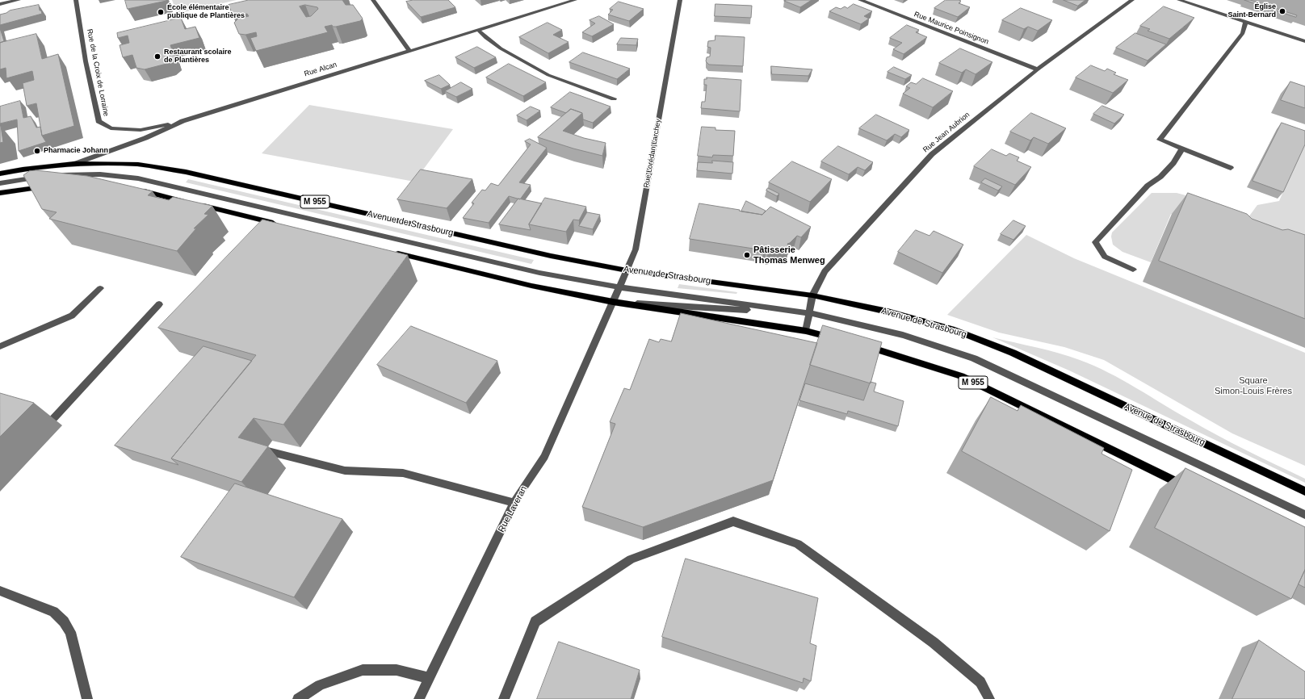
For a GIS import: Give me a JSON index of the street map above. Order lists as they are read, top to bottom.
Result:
{
  "streets": {
    "main road": ["M 955", "Avenue de Strasbourg"],
    "street": [
      "Rue Maurice Poinsignon",
      "Rue Alcan",
      "Rue de la Croix de Lorraine",
      "Rue Jean Aubrion",
      "Rue Lorédan Larchey",
      "Rue Laveran"
    ]
  },
  "crossings": [
    ["Rue Maurice Poinsignon", "Rue Jean Aubrion"],
    ["Rue Alcan", "Rue de la Croix de Lorraine"],
    ["Rue Alcan", "Avenue de Strasbourg"],
    ["Rue Jean Aubrion", "Avenue de Strasbourg"],
    ["Rue Lorédan Larchey", "Avenue de Strasbourg"],
    ["Rue Lorédan Larchey", "Rue Laveran"],
    ["Avenue de Strasbourg", "Rue Laveran"]
  ],
  "parks": ["Square Simon-Louis Frères"],
  "places": [
    "Église Saint-Bernard",
    "École élémentaire publique de Plantières",
    "Restaurant scolaire de Plantières",
    "Pharmacie Johann",
    "Pâtisserie Thomas Menweg"
  ]
}
